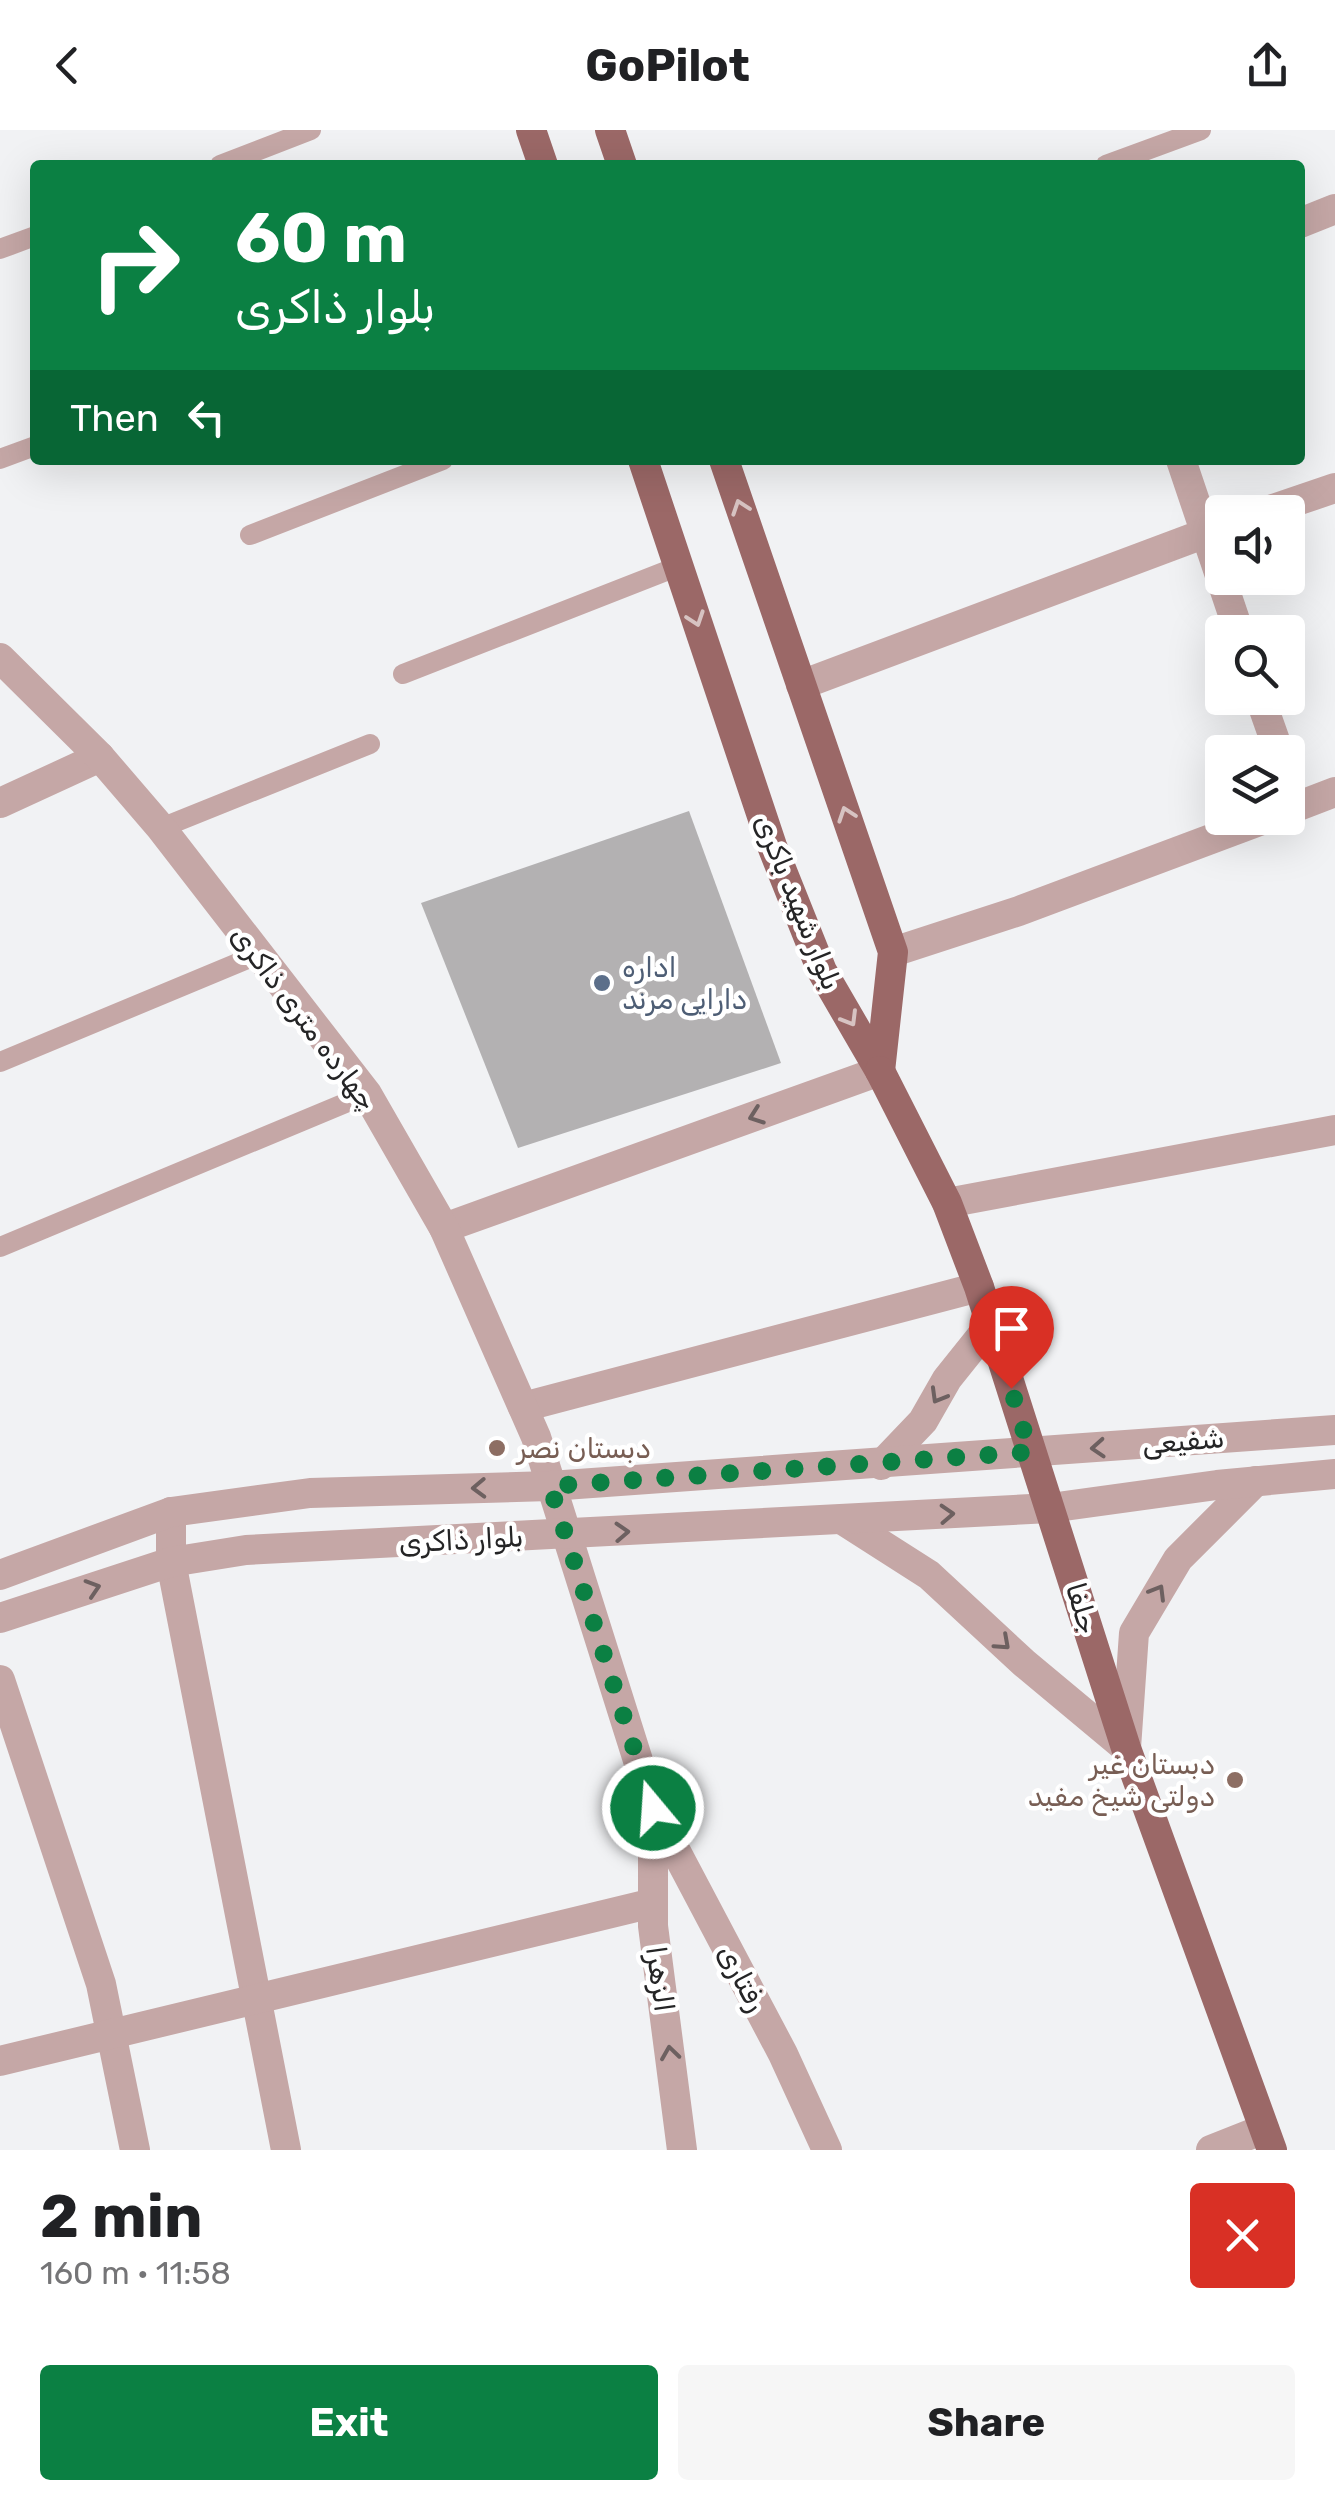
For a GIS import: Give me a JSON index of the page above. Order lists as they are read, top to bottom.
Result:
{
  "streets": {
    "main road": ["بلوار شهید باکری", "جلفا"],
    "street": [
      "چهارده متری ذاکری",
      "شفیعی",
      "بلوار ذاکری",
      "رفتاری",
      "الزهرا"
    ]
  },
  "crossings": [
    ["بلوار شهید باکری", "جلفا"],
    ["چهارده متری ذاکری", "بلوار ذاکری"],
    ["چهارده متری ذاکری", "رفتاری"],
    ["چهارده متری ذاکری", "الزهرا"],
    ["شفیعی", "بلوار ذاکری"],
    ["شفیعی", "جلفا"],
    ["بلوار ذاکری", "جلفا"],
    ["رفتاری", "الزهرا"]
  ],
  "one_way": ["الزهرا"],
  "places": ["اداره دارایی مرند", "دبستان نصر", "دبستان غیر دولتی شیخ مفید"],
  "page": {
    "header": "GoPilot",
    "turn": ["60 m", "بلوار ذاکری"],
    "then": "Then",
    "heading": ["2 min", "160 m · 11:58"],
    "buttons": ["Exit", "Share"]
  }
}
